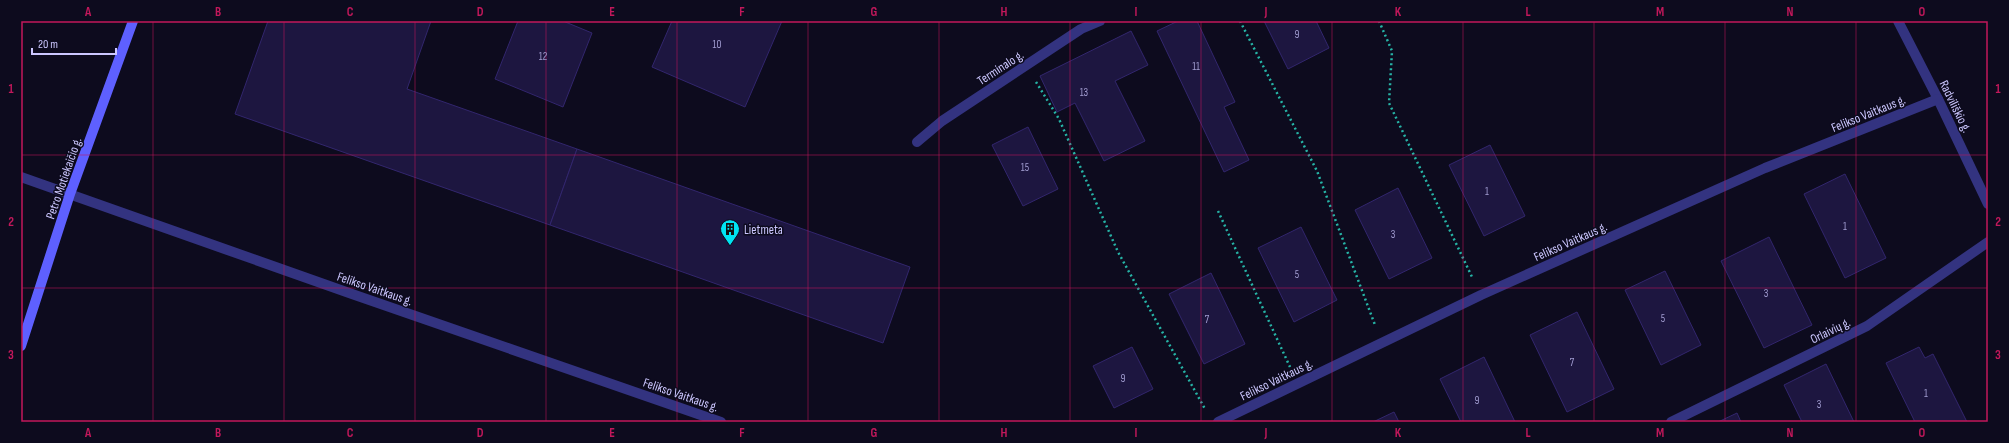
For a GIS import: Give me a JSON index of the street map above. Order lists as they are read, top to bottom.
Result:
{
  "streets": {
    "main road": ["Petro Motiekaičio g."],
    "street": [
      "Terminalo g.",
      "Radviliškio g.",
      "Felikso Vaitkaus g.",
      "Orlaivių g."
    ]
  },
  "crossings": [
    ["Radviliškio g.", "Felikso Vaitkaus g."],
    ["Felikso Vaitkaus g.", "Petro Motiekaičio g."]
  ],
  "places": {
    "building": ["Lietmeta"]
  },
  "house_numbers": [
    "9",
    "10",
    "12",
    "11",
    "13",
    "15",
    "1",
    "1",
    "3",
    "5",
    "3",
    "5",
    "7",
    "7",
    "9",
    "1",
    "9",
    "3"
  ],
  "scale_bar": "20 m",
  "grid": {
    "columns": [
      "A",
      "B",
      "C",
      "D",
      "E",
      "F",
      "G",
      "H",
      "I",
      "J",
      "K",
      "L",
      "M",
      "N",
      "O"
    ],
    "rows": ["1", "2", "3"]
  }
}
